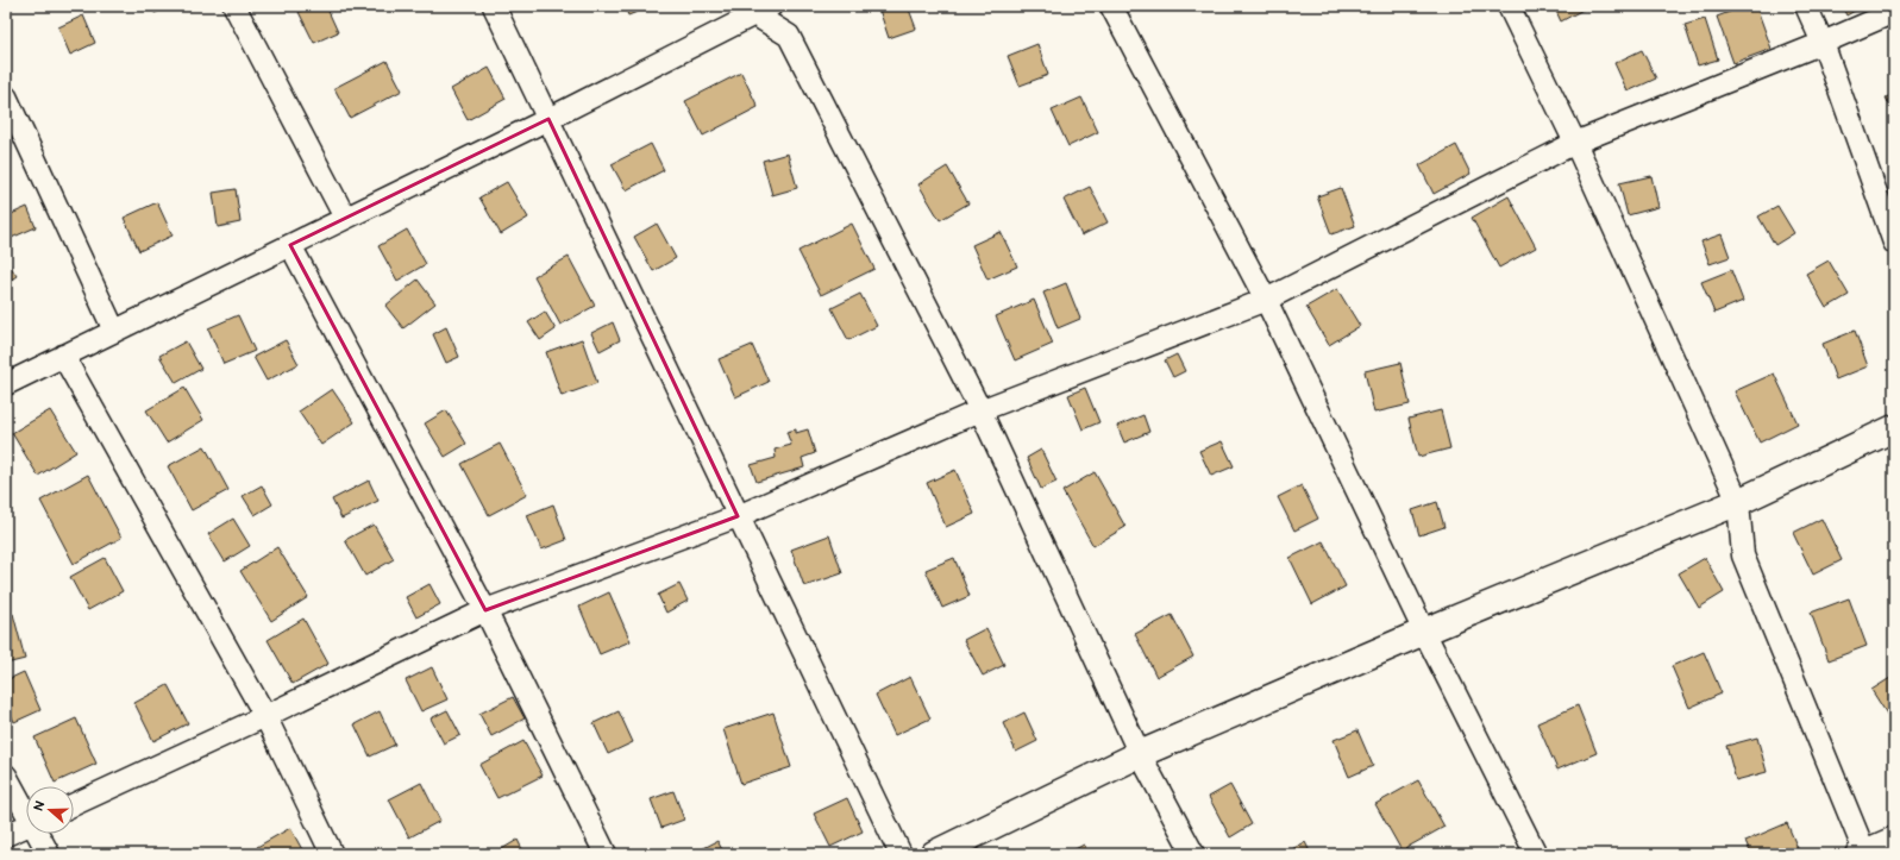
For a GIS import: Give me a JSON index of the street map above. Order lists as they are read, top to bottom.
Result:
{
  "north": "left"
}
